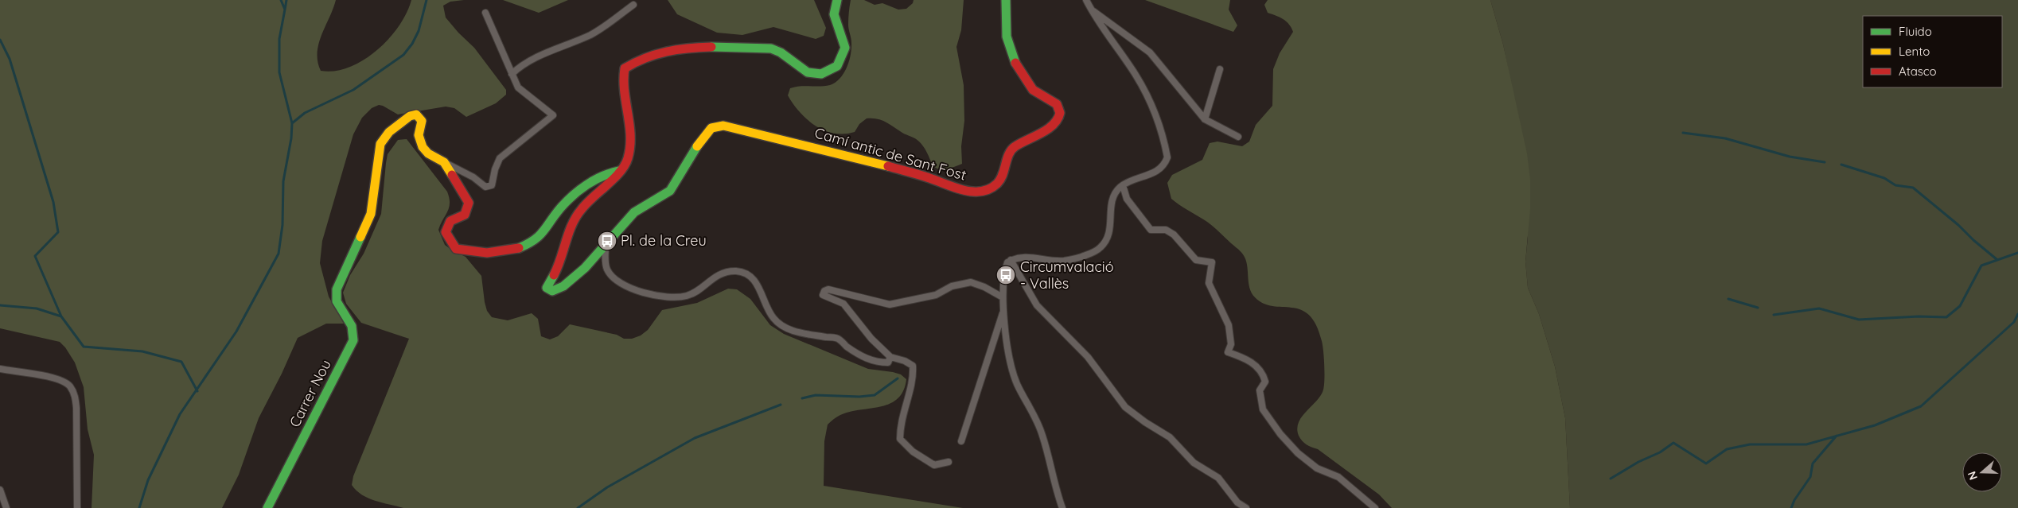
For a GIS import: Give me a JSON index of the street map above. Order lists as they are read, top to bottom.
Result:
{
  "streets": {
    "street": ["Camí antic de Sant Fost", "Carrer Nou"]
  },
  "places": {
    "bus stop": ["Pl. de la Creu", "Circumvalació - Vallès"]
  },
  "legend": ["Fluido", "Lento", "Atasco"],
  "north": "left"
}
